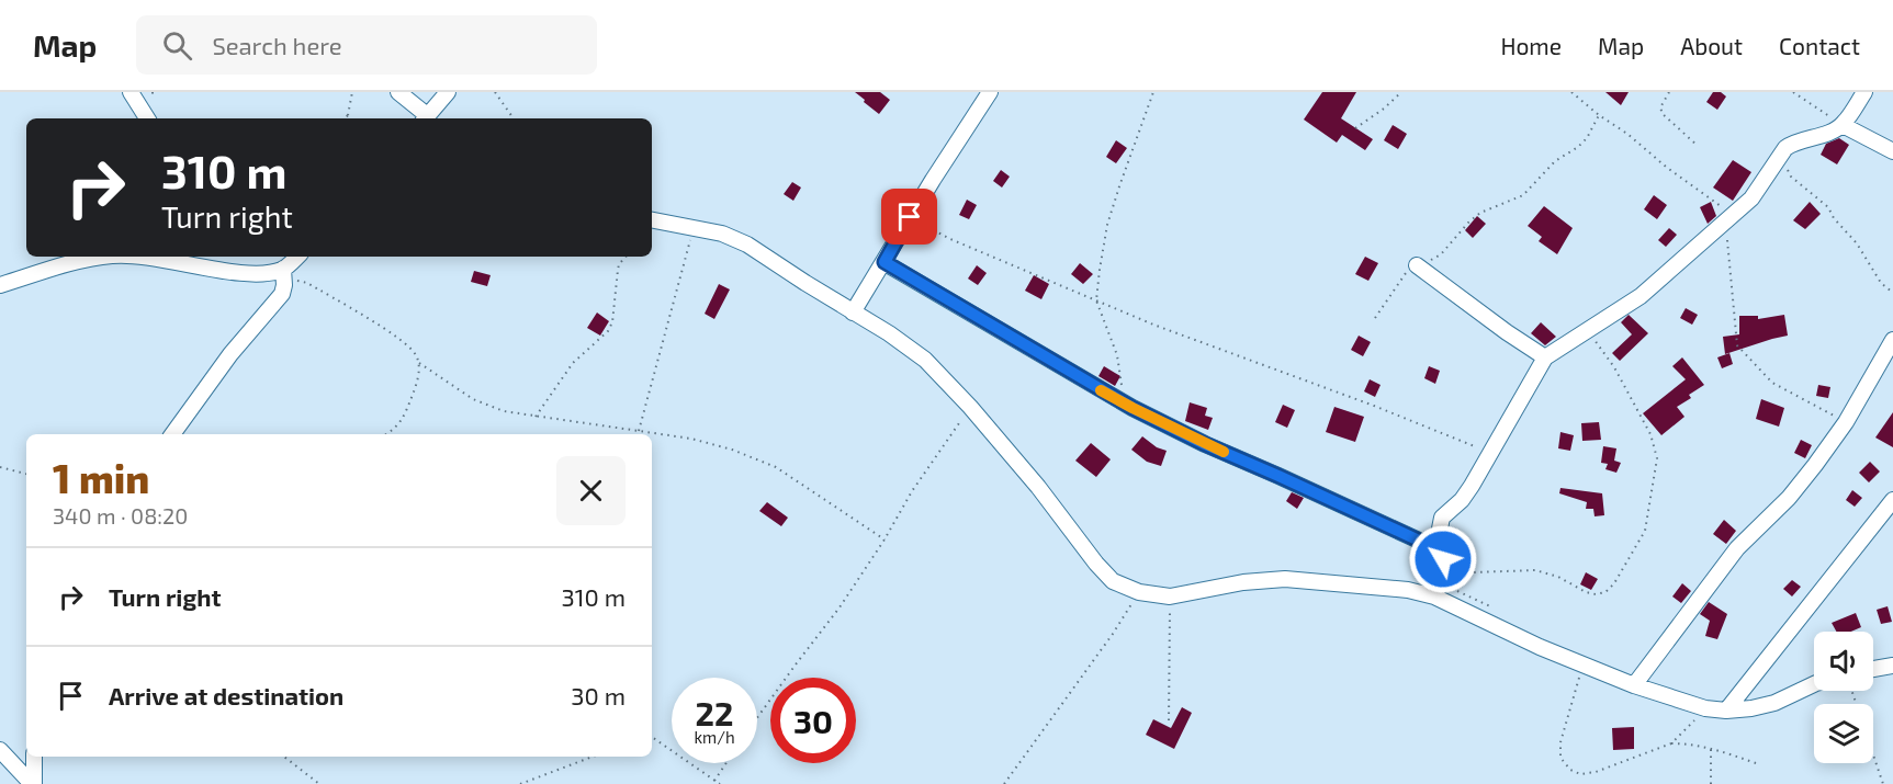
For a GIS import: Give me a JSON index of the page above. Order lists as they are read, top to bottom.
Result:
{
  "page": {
    "header": "Map",
    "search": "Search here",
    "nav": [
      "Home",
      "Map",
      "About",
      "Contact"
    ],
    "turn": ["310 m", "Turn right"],
    "heading": ["1 min", "340 m · 08:20"],
    "list": [
      {
        "name": "Turn right",
        "value": "310 m"
      },
      {
        "name": "Arrive at destination",
        "value": "30 m"
      }
    ],
    "speed": "22 km/h",
    "limit": "30"
  }
}
